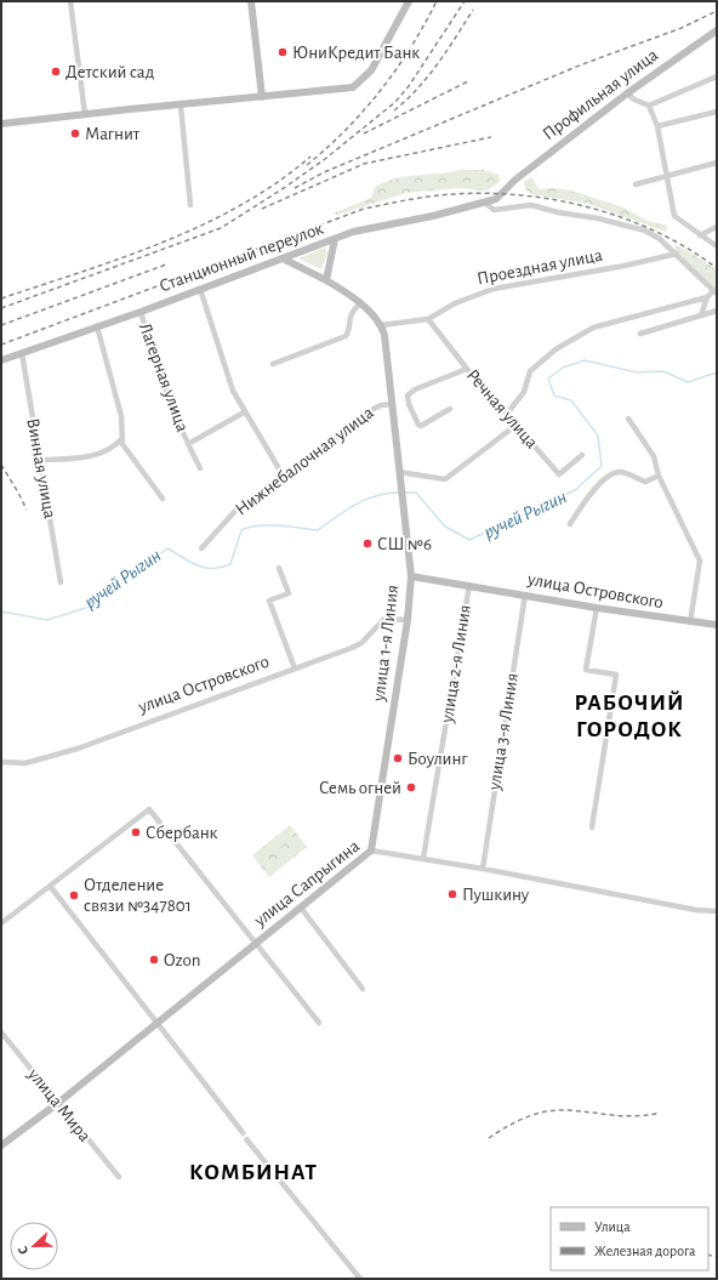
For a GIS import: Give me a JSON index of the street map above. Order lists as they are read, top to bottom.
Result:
{
  "streets": {
    "street": [
      "Профильная улица",
      "Станционный переулок",
      "Проездная улица",
      "Лагерная улица",
      "Речная улица",
      "Нижнебалочная улица",
      "Винная улица",
      "улица Островского",
      "улица 1-я Линия",
      "улица 2-я Линия",
      "улица 3-я Линия",
      "улица Сапрыгина",
      "улица Мира"
    ]
  },
  "crossings": [
    ["Профильная улица", "Станционный переулок"],
    ["Станционный переулок", "Лагерная улица"],
    ["Станционный переулок", "Винная улица"],
    ["Проездная улица", "Речная улица"],
    ["Проездная улица", "улица 1-я Линия"],
    ["Нижнебалочная улица", "улица 1-я Линия"],
    ["улица Островского", "улица 1-я Линия"],
    ["улица Островского", "улица 2-я Линия"],
    ["улица Островского", "улица 3-я Линия"],
    ["улица 1-я Линия", "улица Сапрыгина"],
    ["улица 2-я Линия", "улица Сапрыгина"],
    ["улица 3-я Линия", "улица Сапрыгина"],
    ["улица Сапрыгина", "улица Мира"]
  ],
  "districts": ["РАБОЧИЙ ГОРОДОК", "КОМБИНАТ"],
  "water": ["ручей Рыгин"],
  "places": [
    "ЮниКредит Банк",
    "Детский сад",
    "Магнит",
    "СШ №6",
    "Боулинг",
    "Семь огней",
    "Сбербанк",
    "Пушкину",
    "Отделение связи №347801",
    "Ozon"
  ],
  "legend": ["Улица", "Железная дорога"],
  "north": "left"
}
